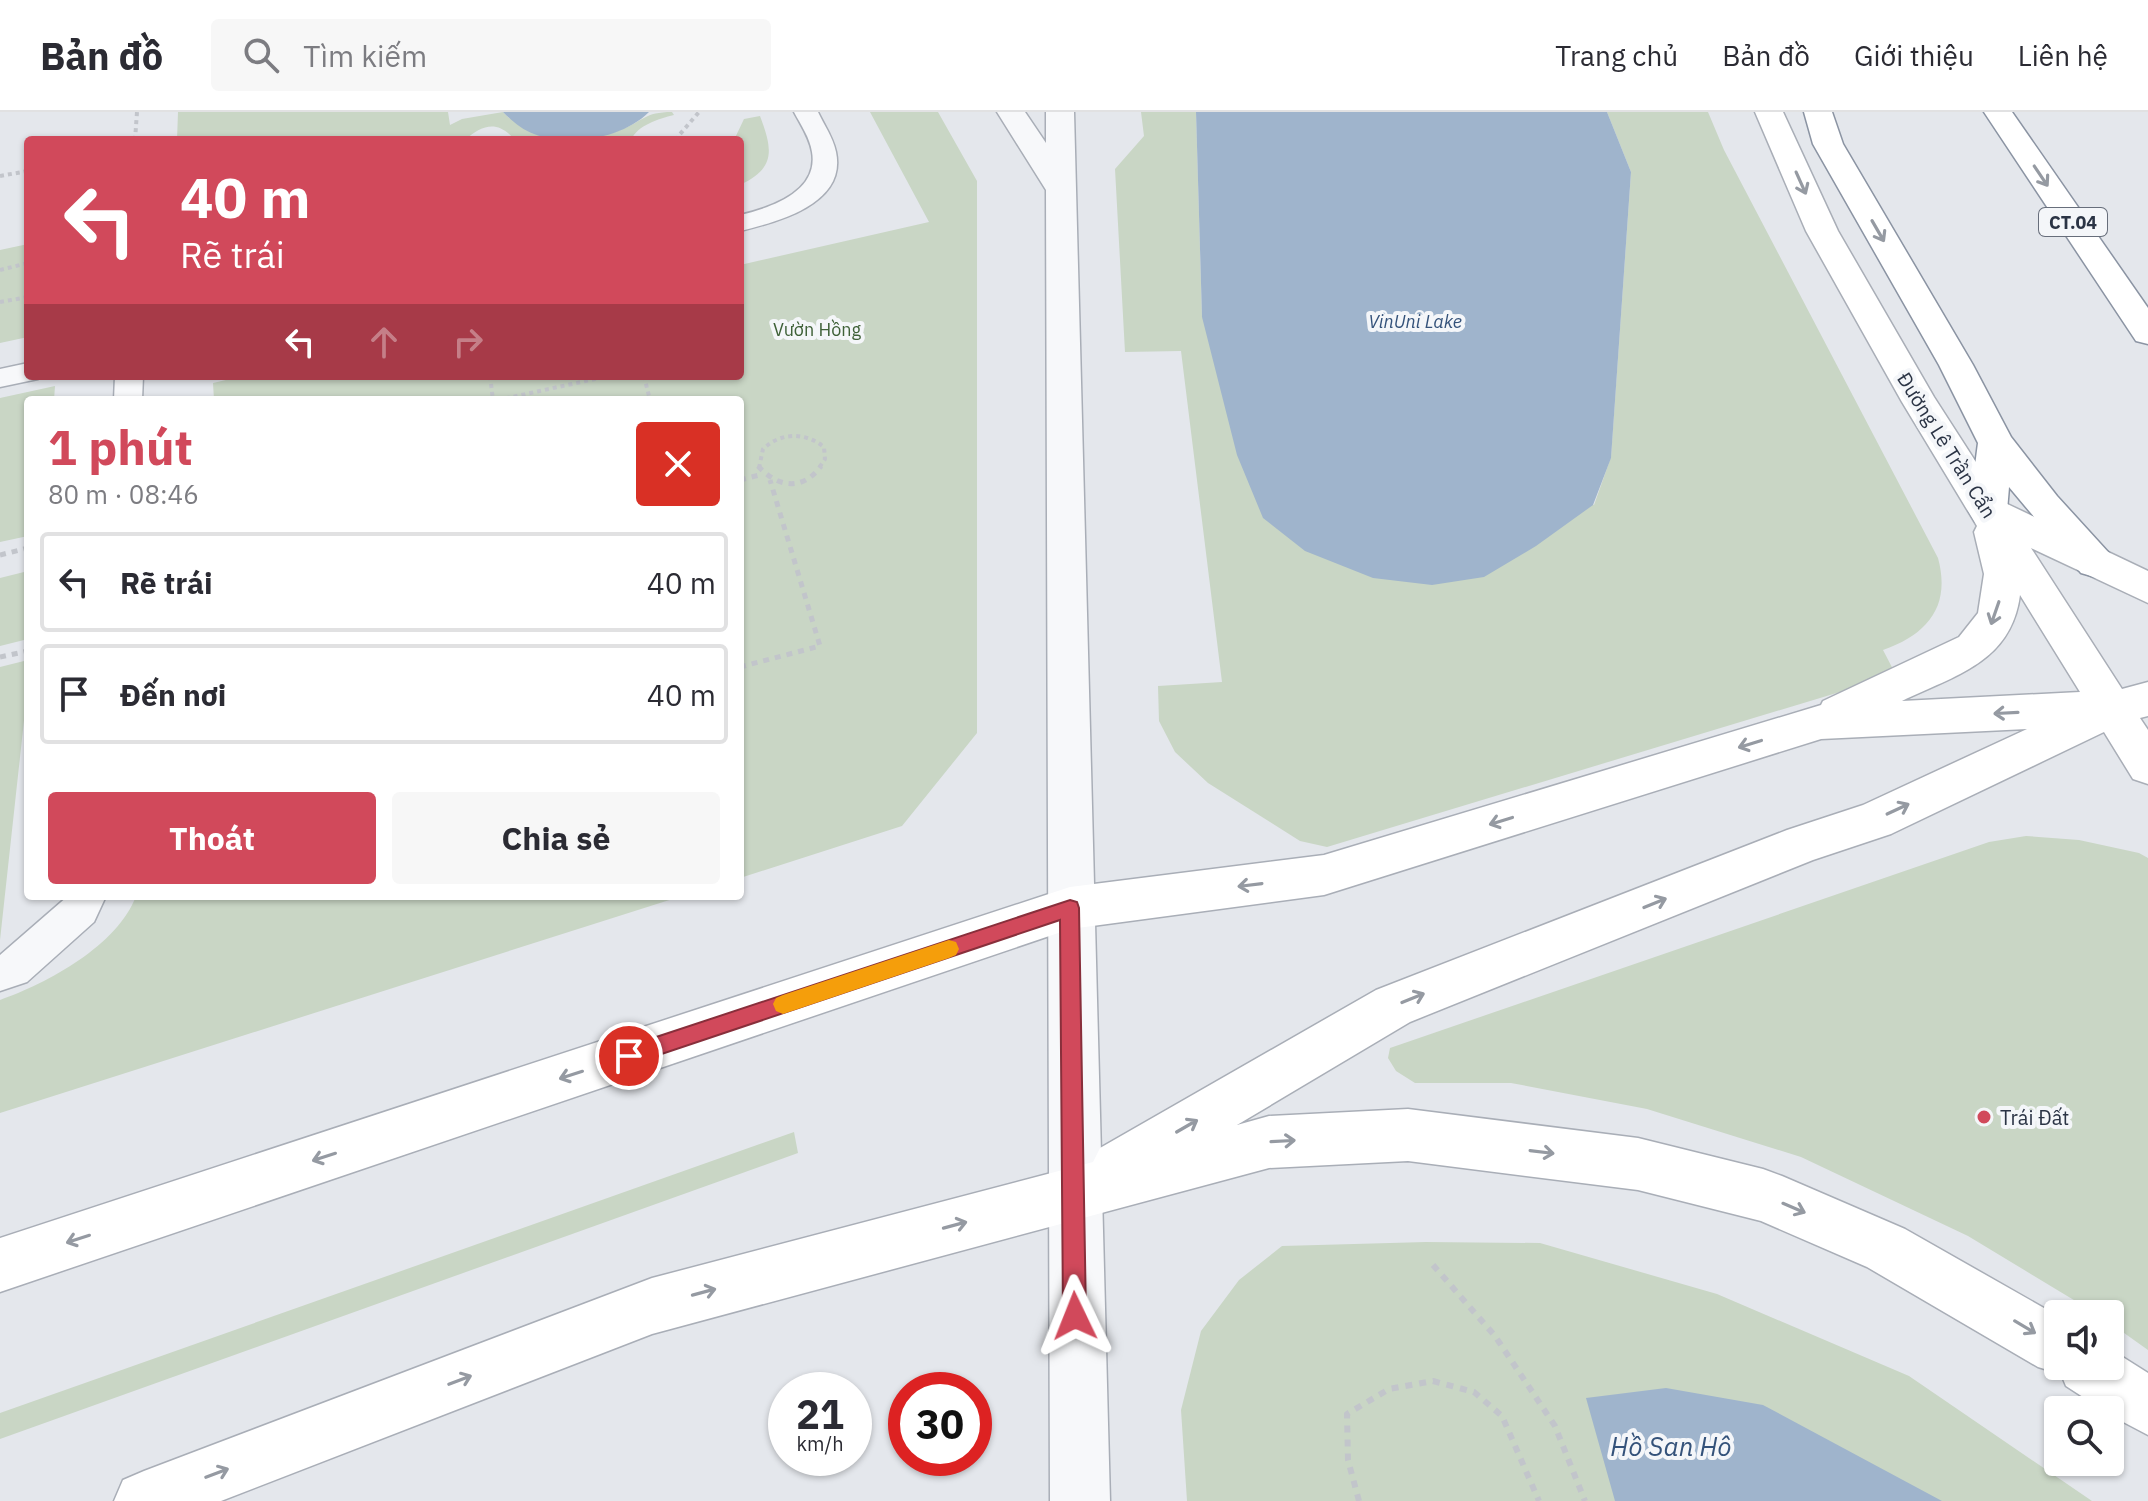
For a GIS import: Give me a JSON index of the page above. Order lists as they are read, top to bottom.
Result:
{
  "streets": {
    "main road": ["CT.04", "Đường Lê Trần Cẩn"]
  },
  "water": ["VinUni Lake", "Hồ San Hô"],
  "parks": ["Vườn Hồng"],
  "places": ["Trái Đất"],
  "page": {
    "header": "Bản đồ",
    "search": "Tìm kiếm",
    "nav": [
      "Trang chủ",
      "Bản đồ",
      "Giới thiệu",
      "Liên hệ"
    ],
    "turn": ["40 m", "Rẽ trái"],
    "heading": ["1 phút", "80 m · 08:46"],
    "list": [
      {
        "name": "Rẽ trái",
        "value": "40 m"
      },
      {
        "name": "Đến nơi",
        "value": "40 m"
      }
    ],
    "buttons": ["Thoát", "Chia sẻ"],
    "speed": "21 km/h",
    "limit": "30"
  }
}
